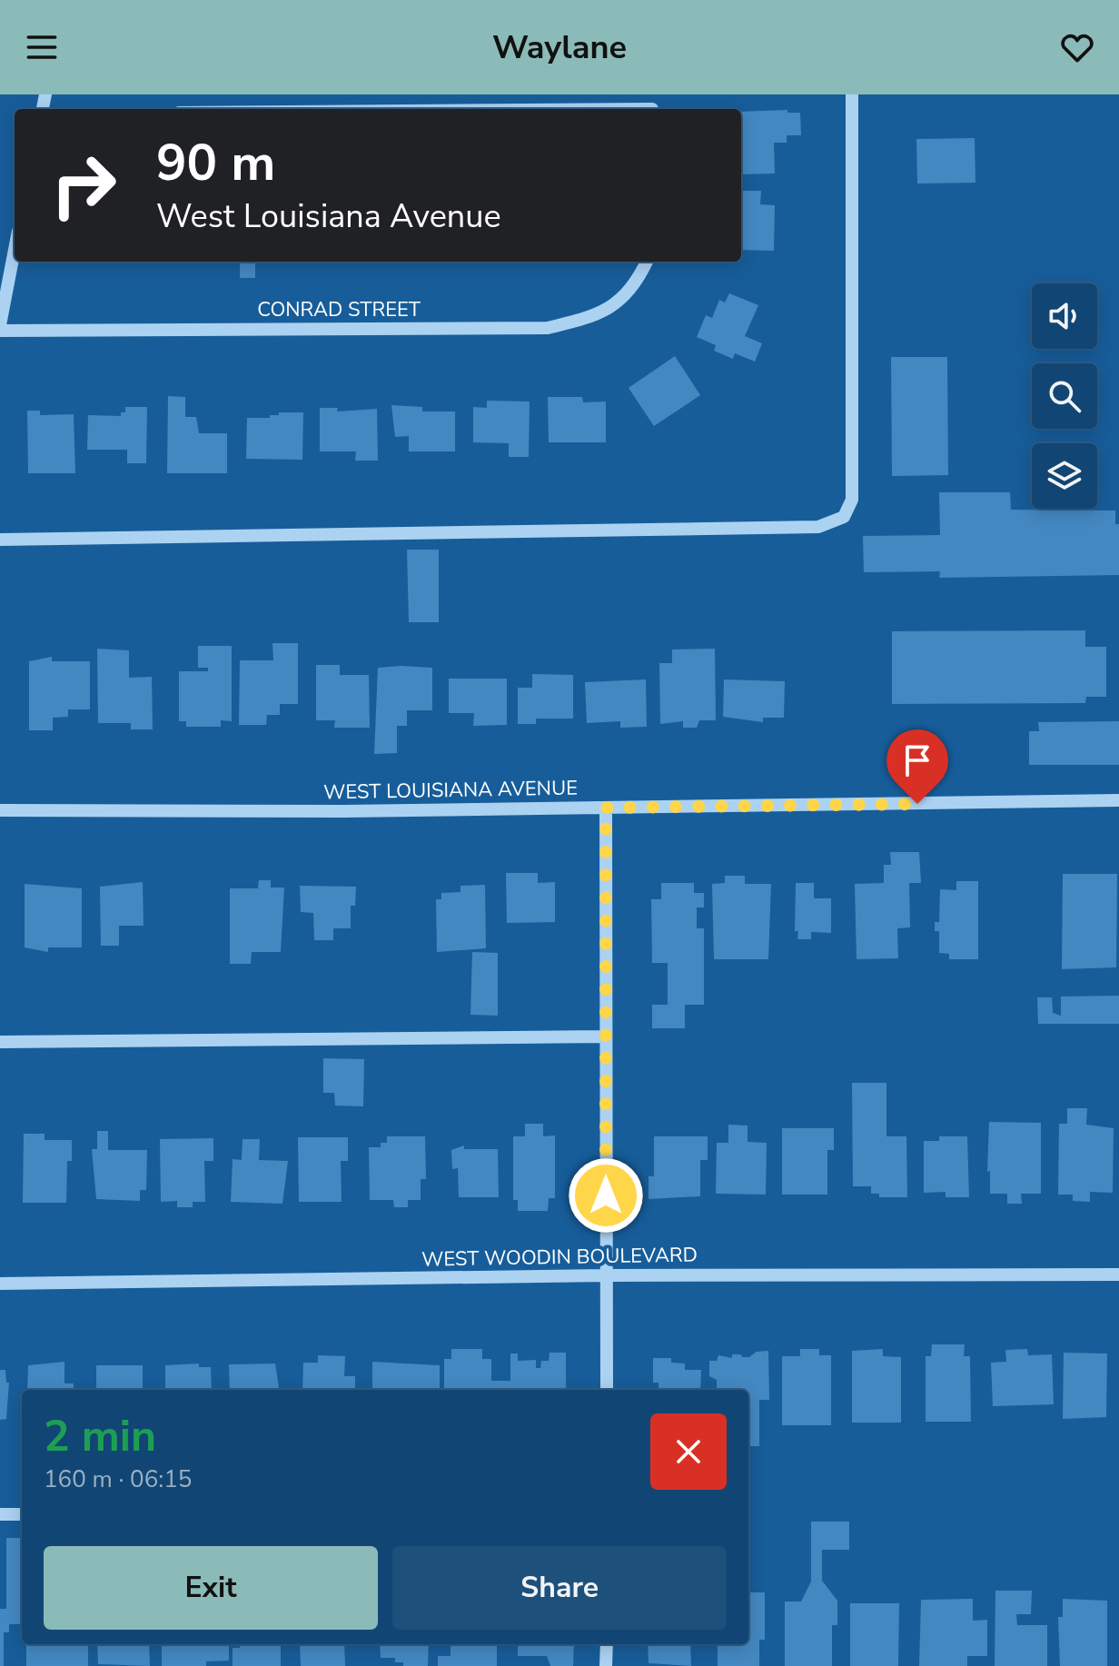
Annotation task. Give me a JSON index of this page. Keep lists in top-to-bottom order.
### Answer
{
  "streets": {
    "street": ["CONRAD STREET", "WEST LOUISIANA AVENUE", "WEST WOODIN BOULEVARD"]
  },
  "page": {
    "header": "Waylane",
    "turn": ["90 m", "West Louisiana Avenue"],
    "heading": ["2 min", "160 m · 06:15"],
    "buttons": ["Exit", "Share"]
  }
}
